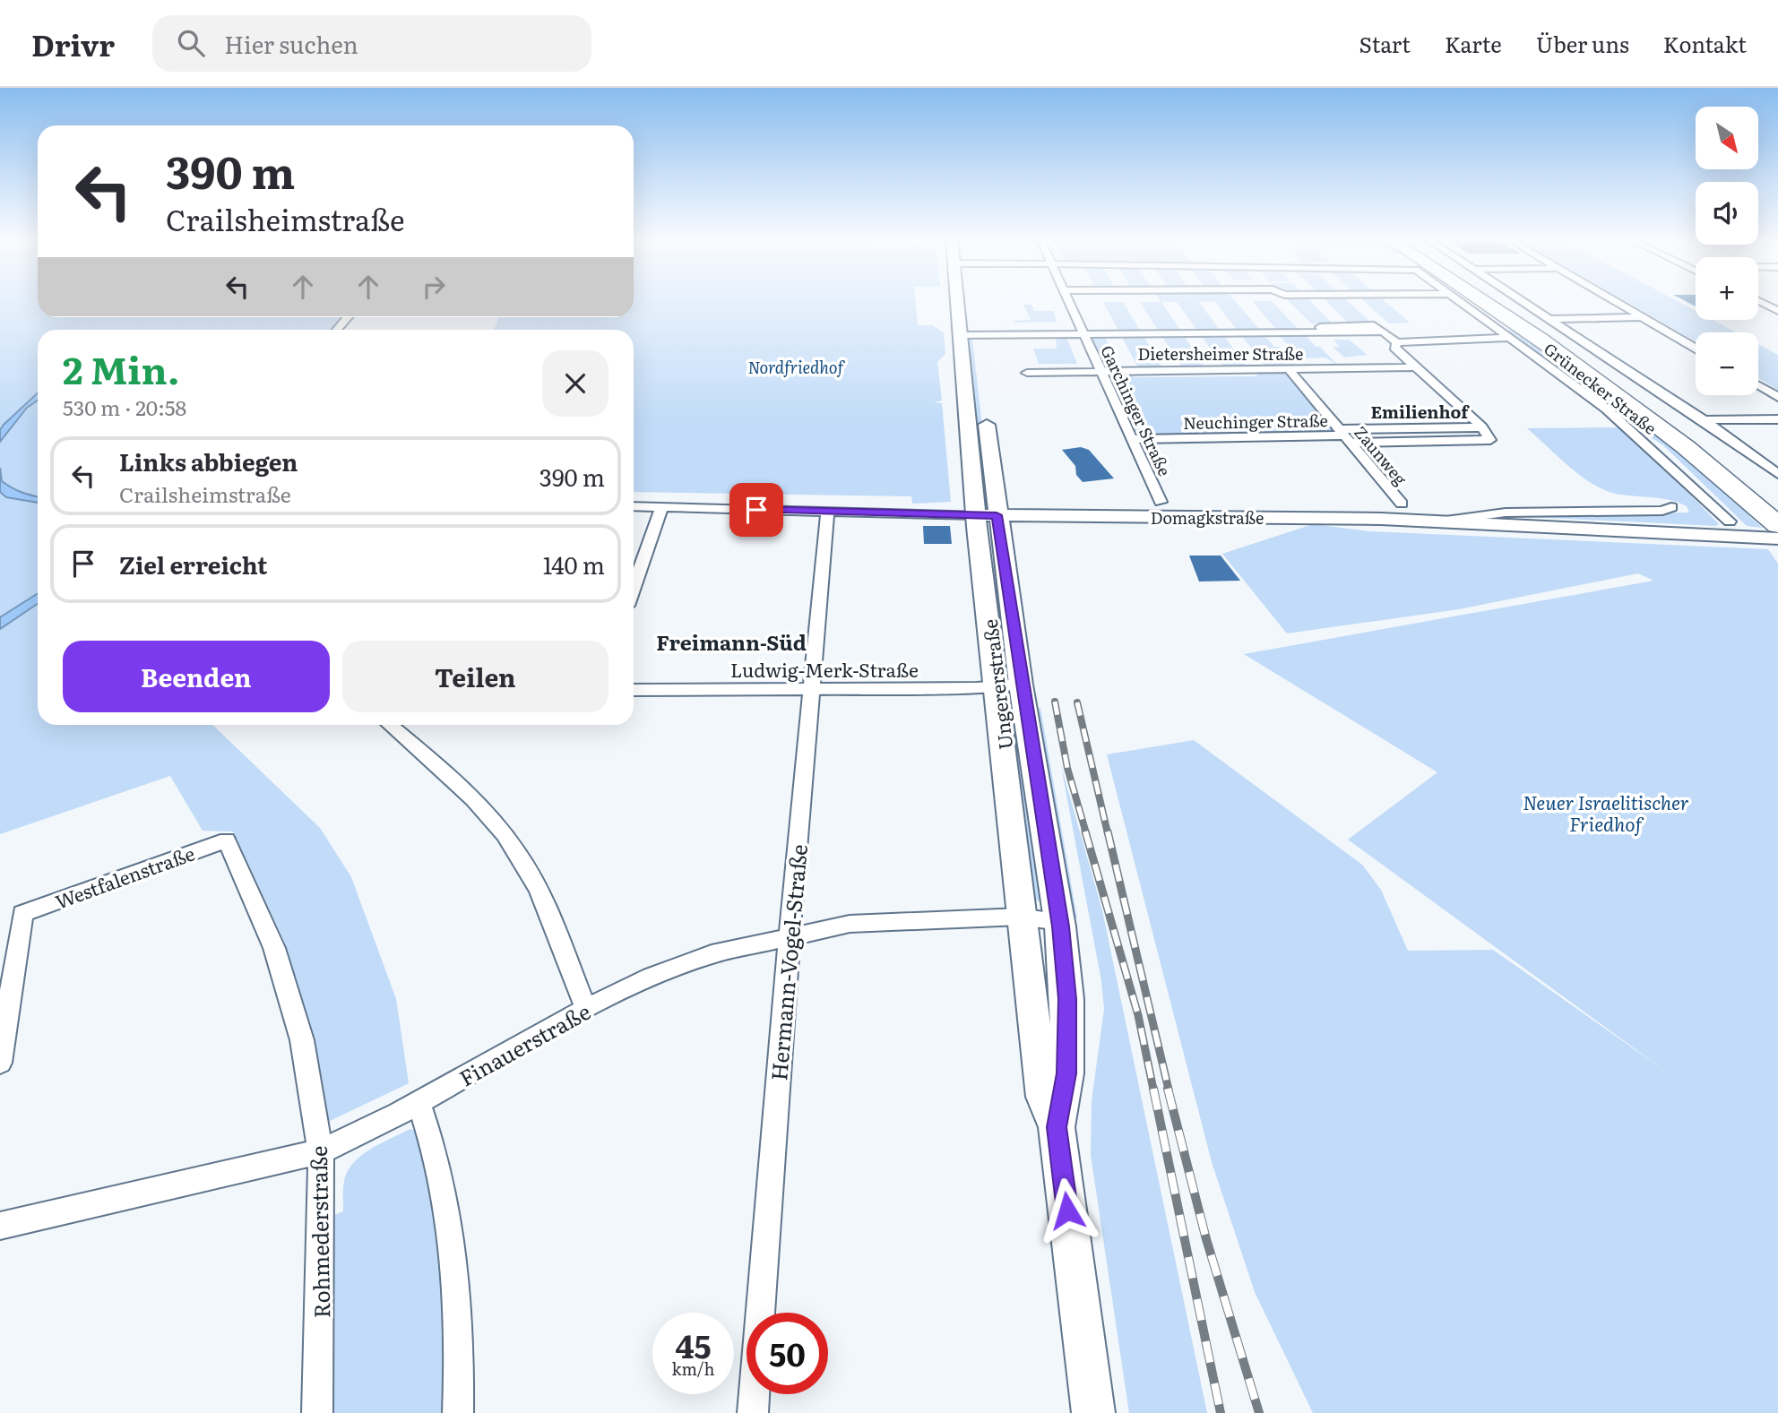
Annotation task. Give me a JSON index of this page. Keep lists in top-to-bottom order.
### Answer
{
  "streets": {
    "main road": ["Domagkstraße", "Ungererstraße"],
    "street": [
      "Dietersheimer Straße",
      "Grünecker Straße",
      "Garchinger Straße",
      "Neuchinger Straße",
      "Zaunweg",
      "Ludwig-Merk-Straße",
      "Westfalenstraße",
      "Hermann-Vogel-Straße",
      "Finauerstraße",
      "Rohmederstraße"
    ]
  },
  "crossings": [
    ["Dietersheimer Straße", "Garchinger Straße"],
    ["Dietersheimer Straße", "Neuchinger Straße"],
    ["Dietersheimer Straße", "Zaunweg"],
    ["Garchinger Straße", "Neuchinger Straße"],
    ["Neuchinger Straße", "Zaunweg"],
    ["Domagkstraße", "Ungererstraße"],
    ["Ludwig-Merk-Straße", "Ungererstraße"],
    ["Ludwig-Merk-Straße", "Hermann-Vogel-Straße"],
    ["Ungererstraße", "Finauerstraße"],
    ["Westfalenstraße", "Rohmederstraße"],
    ["Hermann-Vogel-Straße", "Finauerstraße"],
    ["Finauerstraße", "Rohmederstraße"]
  ],
  "districts": ["Emilienhof", "Freimann-Süd"],
  "parks": ["Nordfriedhof", "Neuer Israelitischer Friedhof"],
  "north": "bottom right",
  "page": {
    "header": "Drivr",
    "search": "Hier suchen",
    "nav": [
      "Start",
      "Karte",
      "Über uns",
      "Kontakt"
    ],
    "map_buttons": ["+", "−"],
    "turn": ["390 m", "Crailsheimstraße"],
    "heading": ["2 Min.", "530 m · 20:58"],
    "list": [
      {
        "name": "Links abbiegen",
        "note": "Crailsheimstraße",
        "value": "390 m"
      },
      {
        "name": "Ziel erreicht",
        "value": "140 m"
      }
    ],
    "buttons": ["Beenden", "Teilen"],
    "speed": "45 km/h",
    "limit": "50"
  }
}
